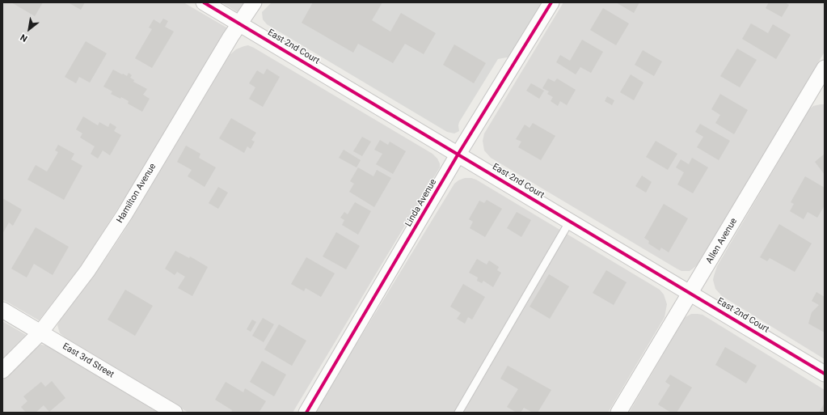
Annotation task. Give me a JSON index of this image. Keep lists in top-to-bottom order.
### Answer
{
  "streets": {
    "street": [
      "East 2nd Court",
      "Hamilton Avenue",
      "Linda Avenue",
      "Allen Avenue",
      "East 3rd Street"
    ]
  },
  "crossings": [
    ["East 2nd Court", "Hamilton Avenue"],
    ["East 2nd Court", "Linda Avenue"],
    ["East 2nd Court", "Allen Avenue"],
    ["Hamilton Avenue", "East 3rd Street"]
  ],
  "north": "bottom left"
}
